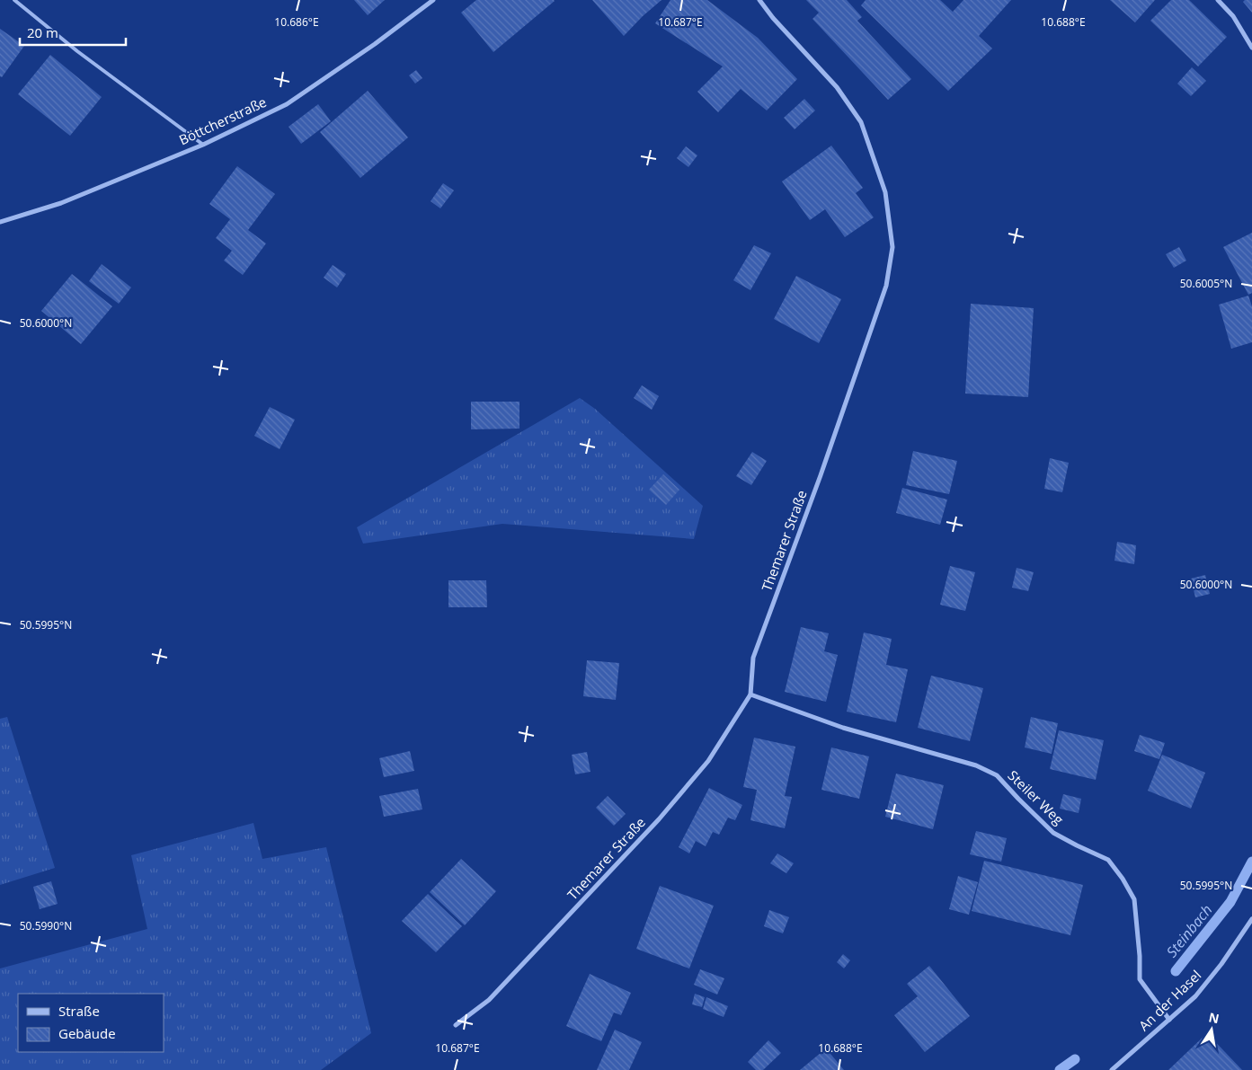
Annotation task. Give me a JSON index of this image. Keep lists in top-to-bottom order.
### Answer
{
  "streets": {
    "street": [
      "Böttcherstraße",
      "Themarer Straße",
      "Steiler Weg",
      "An der Hasel"
    ]
  },
  "crossings": [
    ["Themarer Straße", "Steiler Weg"],
    ["Steiler Weg", "An der Hasel"]
  ],
  "water": ["Steinbach"],
  "legend": ["Straße", "Gebäude"],
  "scale_bar": "20 m",
  "north": "top",
  "coordinates": [
    "10.686°E",
    "10.687°E",
    "10.688°E",
    "50.6005°N",
    "50.6000°N",
    "50.5995°N",
    "50.5990°N"
  ]
}
